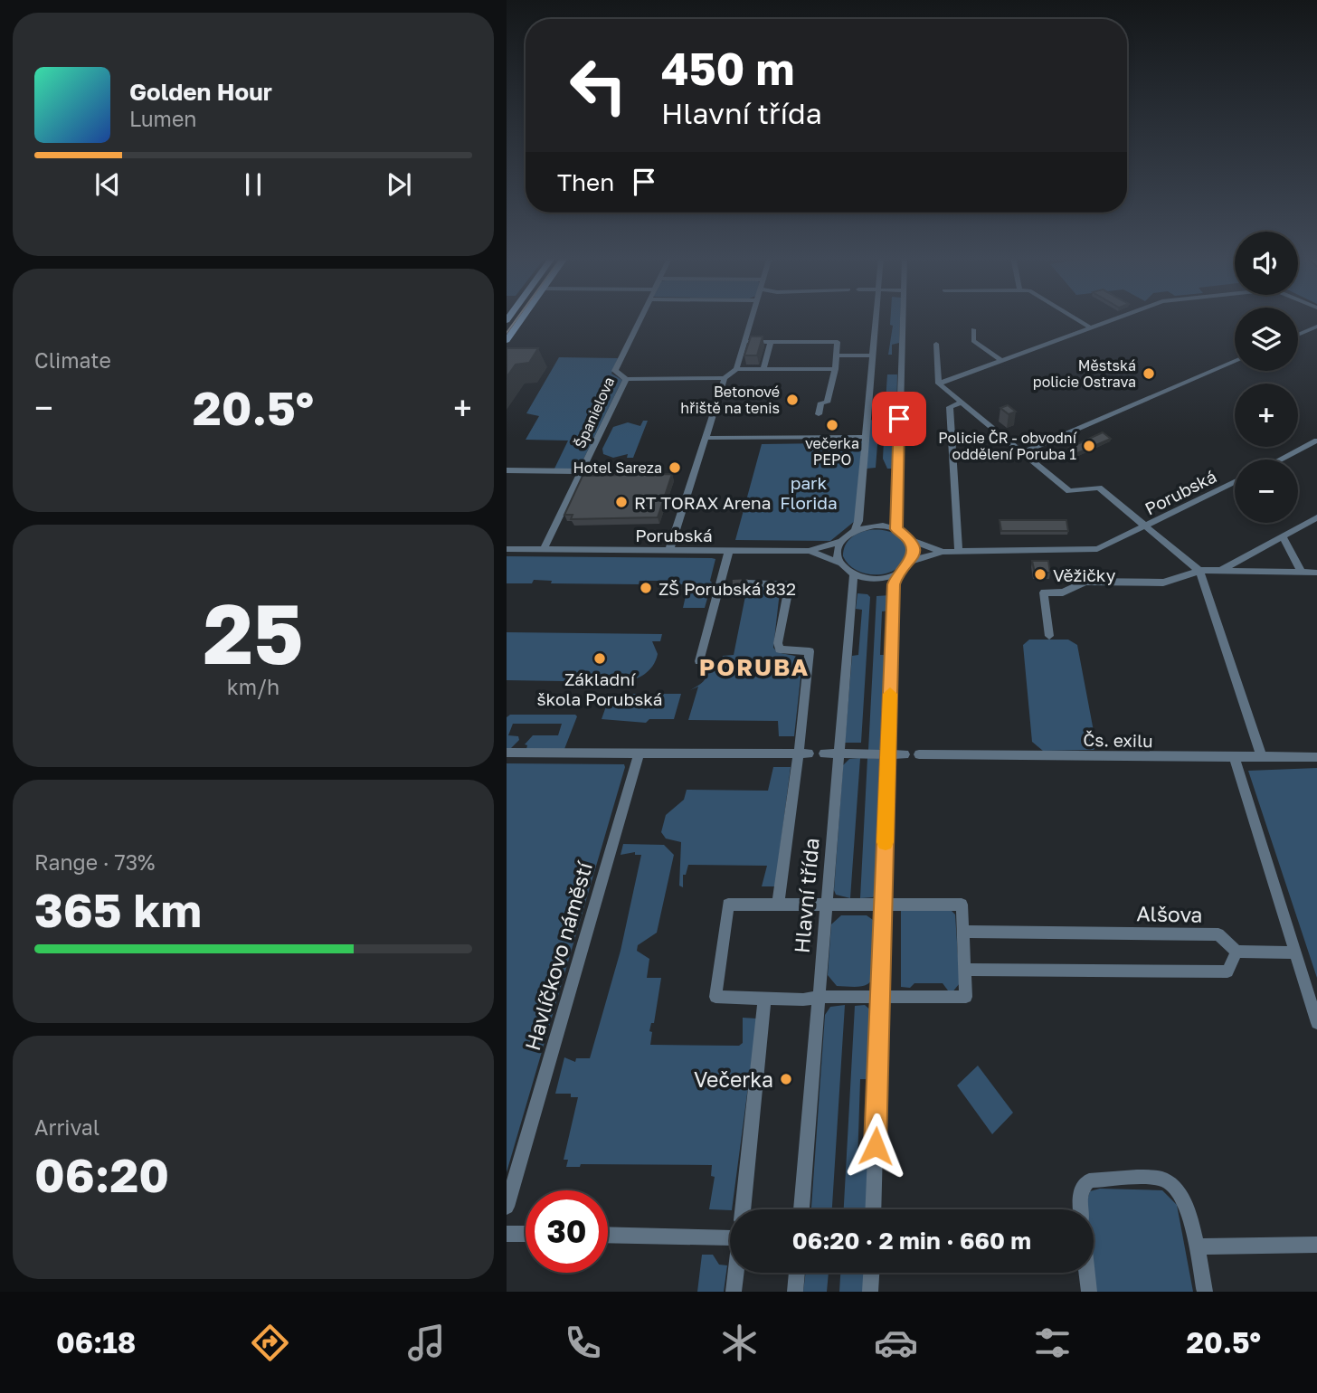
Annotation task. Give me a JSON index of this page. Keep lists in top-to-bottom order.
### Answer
{
  "streets": {
    "street": [
      "Španielova",
      "Porubská",
      "Čs. exilu",
      "Hlavní třída",
      "Alšova",
      "Havlíčkovo náměstí"
    ]
  },
  "crossings": [
    ["Španielova", "Porubská"],
    ["Porubská", "Hlavní třída"]
  ],
  "districts": ["PORUBA"],
  "parks": ["park Florida"],
  "places": [
    "Městská policie Ostrava",
    "Betonové hřiště na tenis",
    "večerka PEPO",
    "Policie ČR - obvodní oddělení Poruba 1",
    "Hotel Sareza",
    "RT TORAX Arena",
    "Věžičky",
    "ZŠ Porubská 832",
    "Základní škola Porubská",
    "Večerka"
  ],
  "page": {
    "turn": ["450 m", "Hlavní třída"],
    "song": ["Golden Hour", "Lumen"],
    "then": "Then",
    "map_buttons": ["+", "−"],
    "tile": [
      "Climate",
      ["25", "km/h"],
      ["Range · 73%", "365 km"],
      ["Arrival", "06:20"]
    ],
    "heat": ["−", "20.5°", "+"],
    "limit": "30",
    "trip": "06:20 · 2 min · 660 m",
    "tabs": ["06:18", "20.5°"]
  }
}
